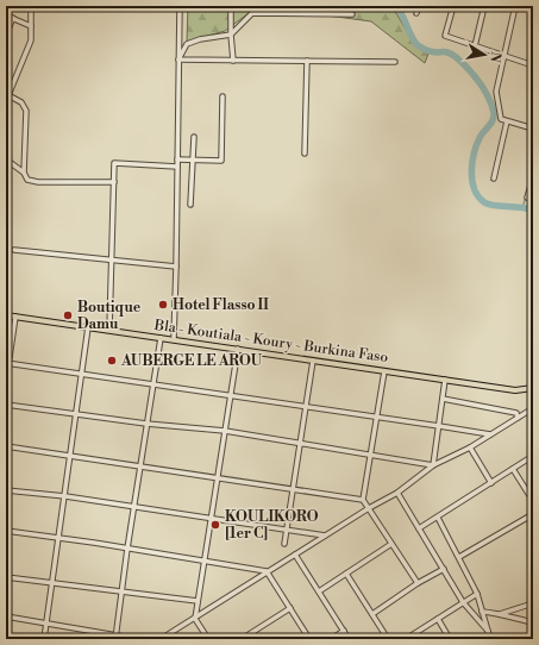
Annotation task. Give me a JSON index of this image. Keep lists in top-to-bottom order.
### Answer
{
  "streets": {
    "main road": ["Bla - Koutiala - Koury - Burkina Faso"]
  },
  "places": [
    "Hotel Flasso II",
    "Boutique Damu",
    "AUBERGE LE AROU",
    "KOULIKORO [1er C]"
  ],
  "north": "right"
}
